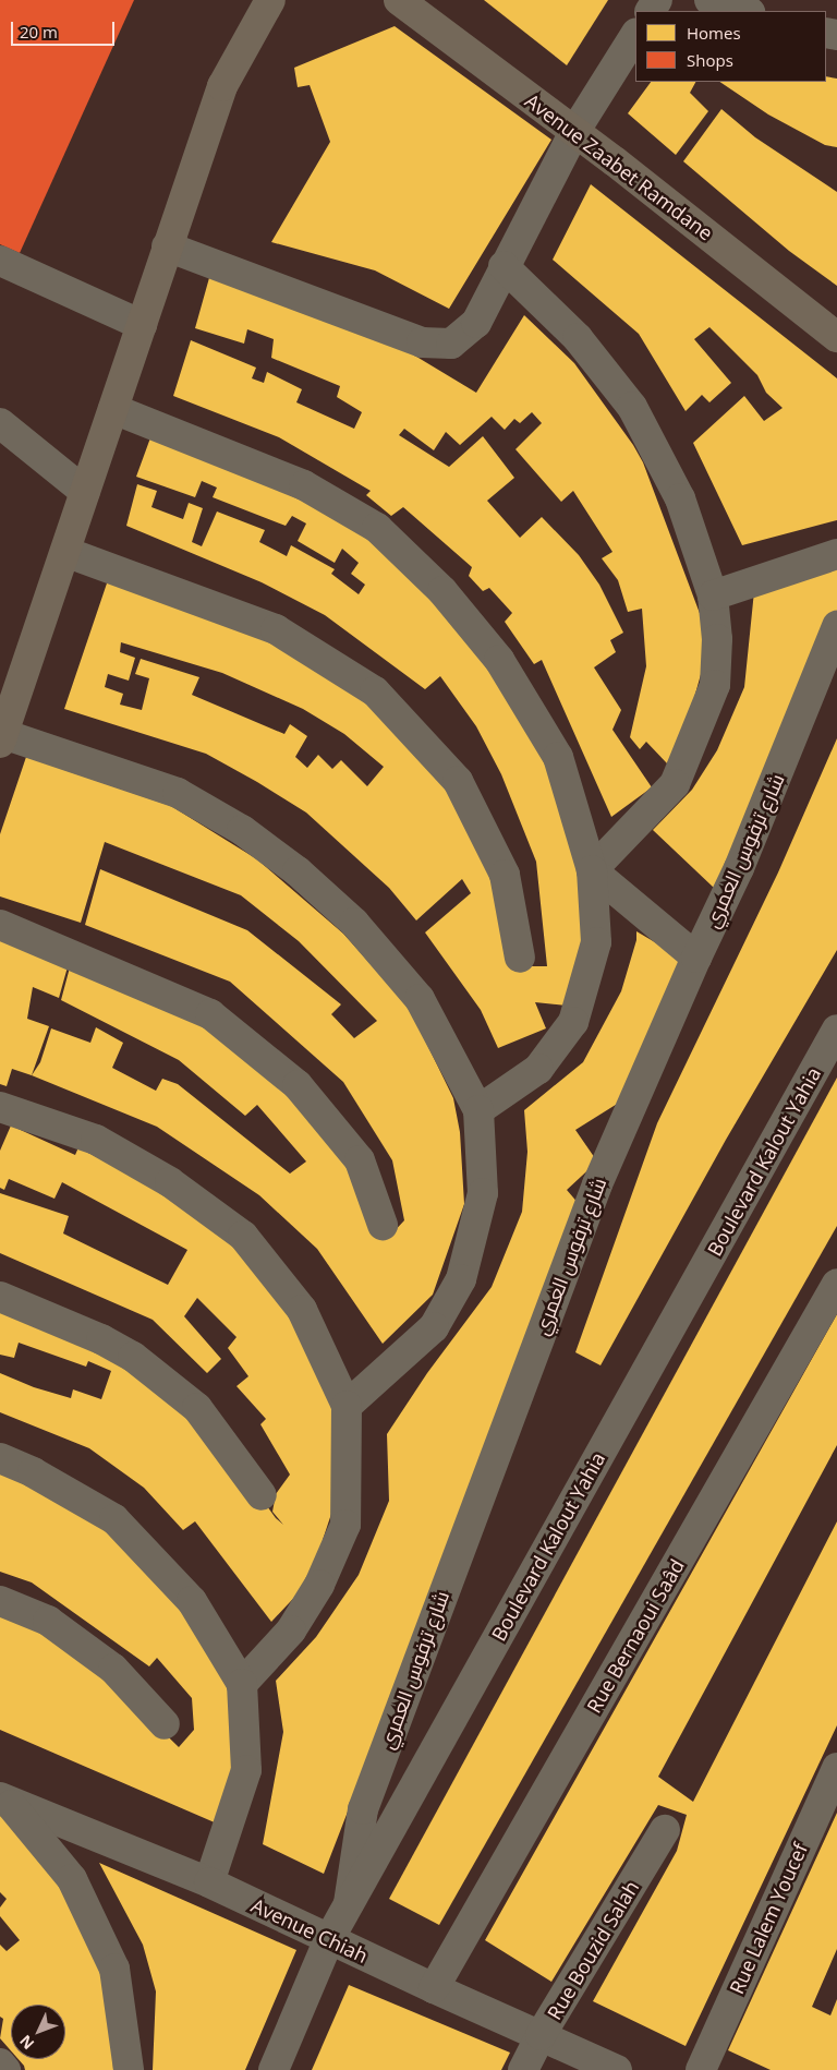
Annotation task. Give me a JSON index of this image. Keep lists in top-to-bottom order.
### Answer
{
  "streets": {
    "main road": ["Avenue Zaabet Ramdane"],
    "street": [
      "شارع ترفوس العمري",
      "Boulevard Kalout Yahia",
      "Rue Bernaoui Saâd",
      "Rue Lalem Youcef",
      "Avenue Chiah",
      "Rue Bouzid Salah"
    ]
  },
  "crossings": [
    ["شارع ترفوس العمري", "Boulevard Kalout Yahia"],
    ["Boulevard Kalout Yahia", "Avenue Chiah"],
    ["Rue Bernaoui Saâd", "Avenue Chiah"],
    ["Avenue Chiah", "Rue Bouzid Salah"]
  ],
  "legend": ["Homes", "Shops"],
  "scale_bar": "20 m",
  "north": "bottom left"
}
